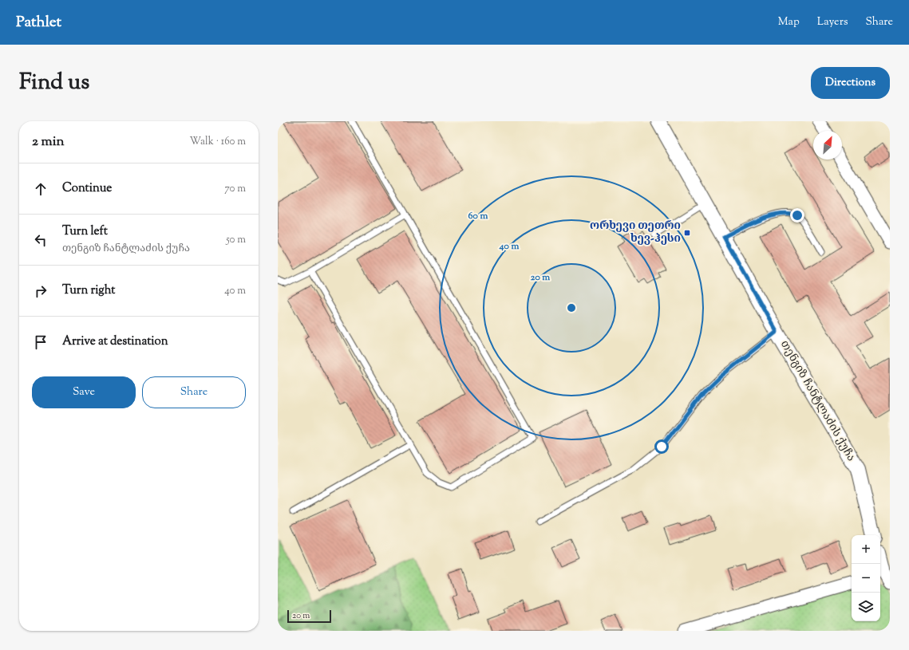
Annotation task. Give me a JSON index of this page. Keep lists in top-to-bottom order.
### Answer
{
  "streets": {
    "street": ["თენგიზ ჩანტლაძის ქუჩა"]
  },
  "places": {
    "transit": ["ორხევი თეთრი ხევ-ჰესი"]
  },
  "scale_bar": "20 m",
  "north": "top right",
  "page": {
    "header": "Pathlet",
    "nav": ["Map", "Layers", "Share"],
    "title": "Find us",
    "buttons": [
      "Directions",
      ["Save", "Share"]
    ],
    "heading": ["2 min", "Walk · 160 m"],
    "list": [
      ["Continue", "70 m"],
      ["Turn left", "თენგიზ ჩანტლაძის ქუჩა", "50 m"],
      ["Turn right", "40 m"],
      "Arrive at destination"
    ],
    "map_buttons": ["+", "−"],
    "scale": "20 m"
  },
  "rings": ["60 m", "40 m", "20 m"]
}
